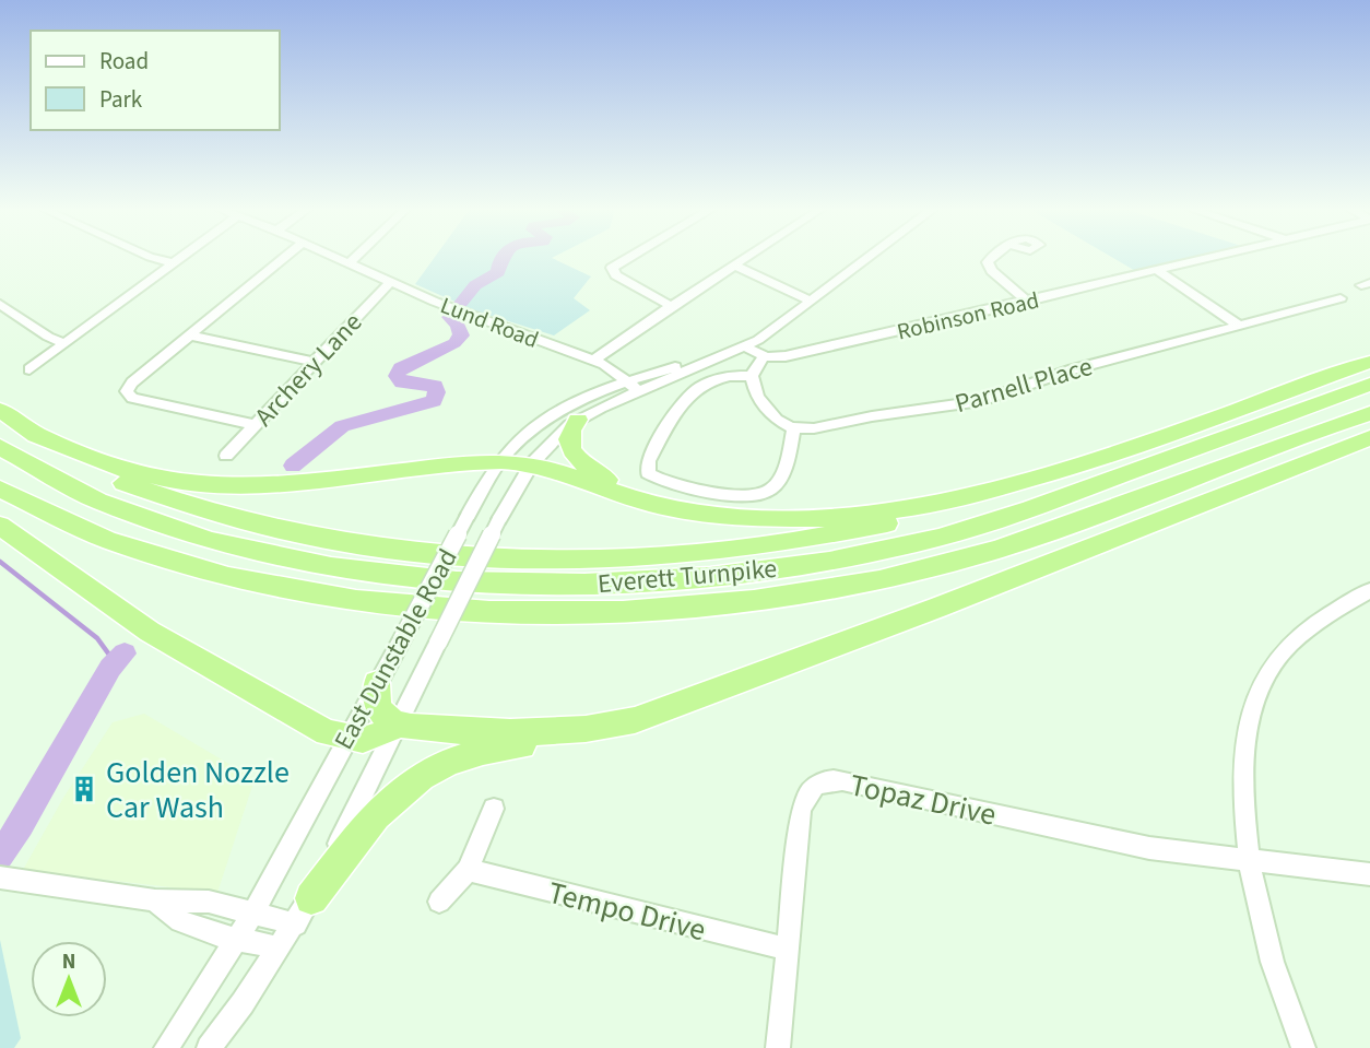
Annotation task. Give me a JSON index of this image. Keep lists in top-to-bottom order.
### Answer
{
  "streets": {
    "highway": ["Everett Turnpike"],
    "street": [
      "Robinson Road",
      "Lund Road",
      "Archery Lane",
      "Parnell Place",
      "East Dunstable Road",
      "Topaz Drive",
      "Tempo Drive"
    ]
  },
  "crossings": [
    ["Lund Road", "Archery Lane"],
    ["Lund Road", "East Dunstable Road"],
    ["Topaz Drive", "Tempo Drive"]
  ],
  "places": {
    "building": ["Golden Nozzle Car Wash"]
  },
  "legend": ["Road", "Park"],
  "north": "top"
}
